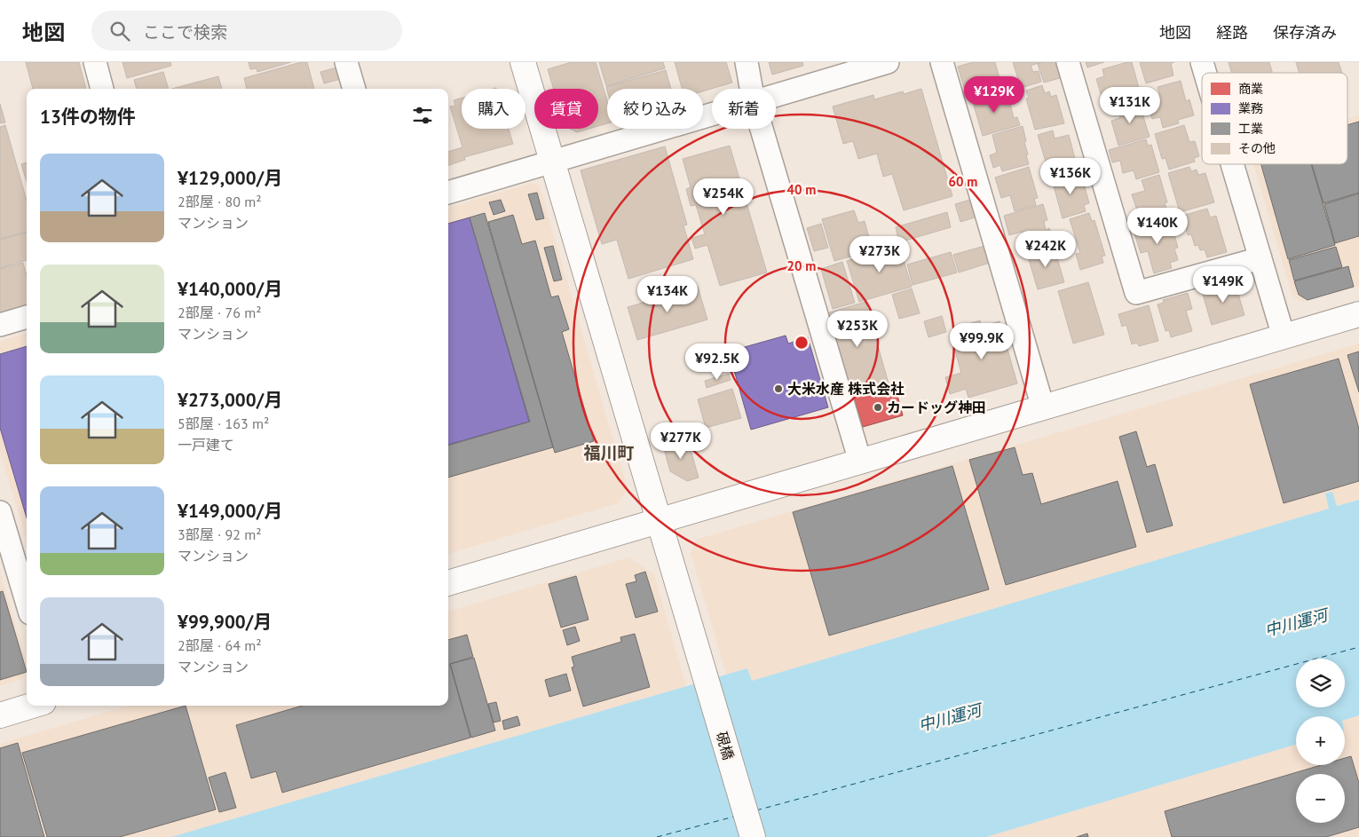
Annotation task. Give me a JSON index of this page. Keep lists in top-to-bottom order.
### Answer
{
  "streets": {
    "street": ["硯橋"]
  },
  "districts": ["福川町"],
  "water": ["中川運河"],
  "places": ["大米水産 株式会社", "カードッグ神田"],
  "legend": [
    "商業",
    "業務",
    "工業",
    "その他"
  ],
  "page": {
    "header": "地図",
    "search": "ここで検索",
    "nav": ["地図", "経路", "保存済み"],
    "price": [
      "¥129K",
      "¥131K",
      "¥136K",
      "¥254K",
      "¥140K",
      "¥242K",
      "¥273K",
      "¥149K",
      "¥134K",
      "¥253K",
      "¥99.9K",
      "¥92.5K",
      "¥277K"
    ],
    "chip": [
      "購入",
      "賃貸",
      "絞り込み",
      "新着"
    ],
    "heading": "13件の物件",
    "list": [
      {
        "name": "¥129,000/月",
        "note": "2部屋 · 80 m² · マンション"
      },
      {
        "name": "¥140,000/月",
        "note": "2部屋 · 76 m² · マンション"
      },
      {
        "name": "¥273,000/月",
        "note": "5部屋 · 163 m² · 一戸建て"
      },
      {
        "name": "¥149,000/月",
        "note": "3部屋 · 92 m² · マンション"
      },
      {
        "name": "¥99,900/月",
        "note": "2部屋 · 64 m² · マンション"
      }
    ],
    "map_buttons": ["+", "−"]
  },
  "rings": ["60 m", "40 m", "20 m"]
}
